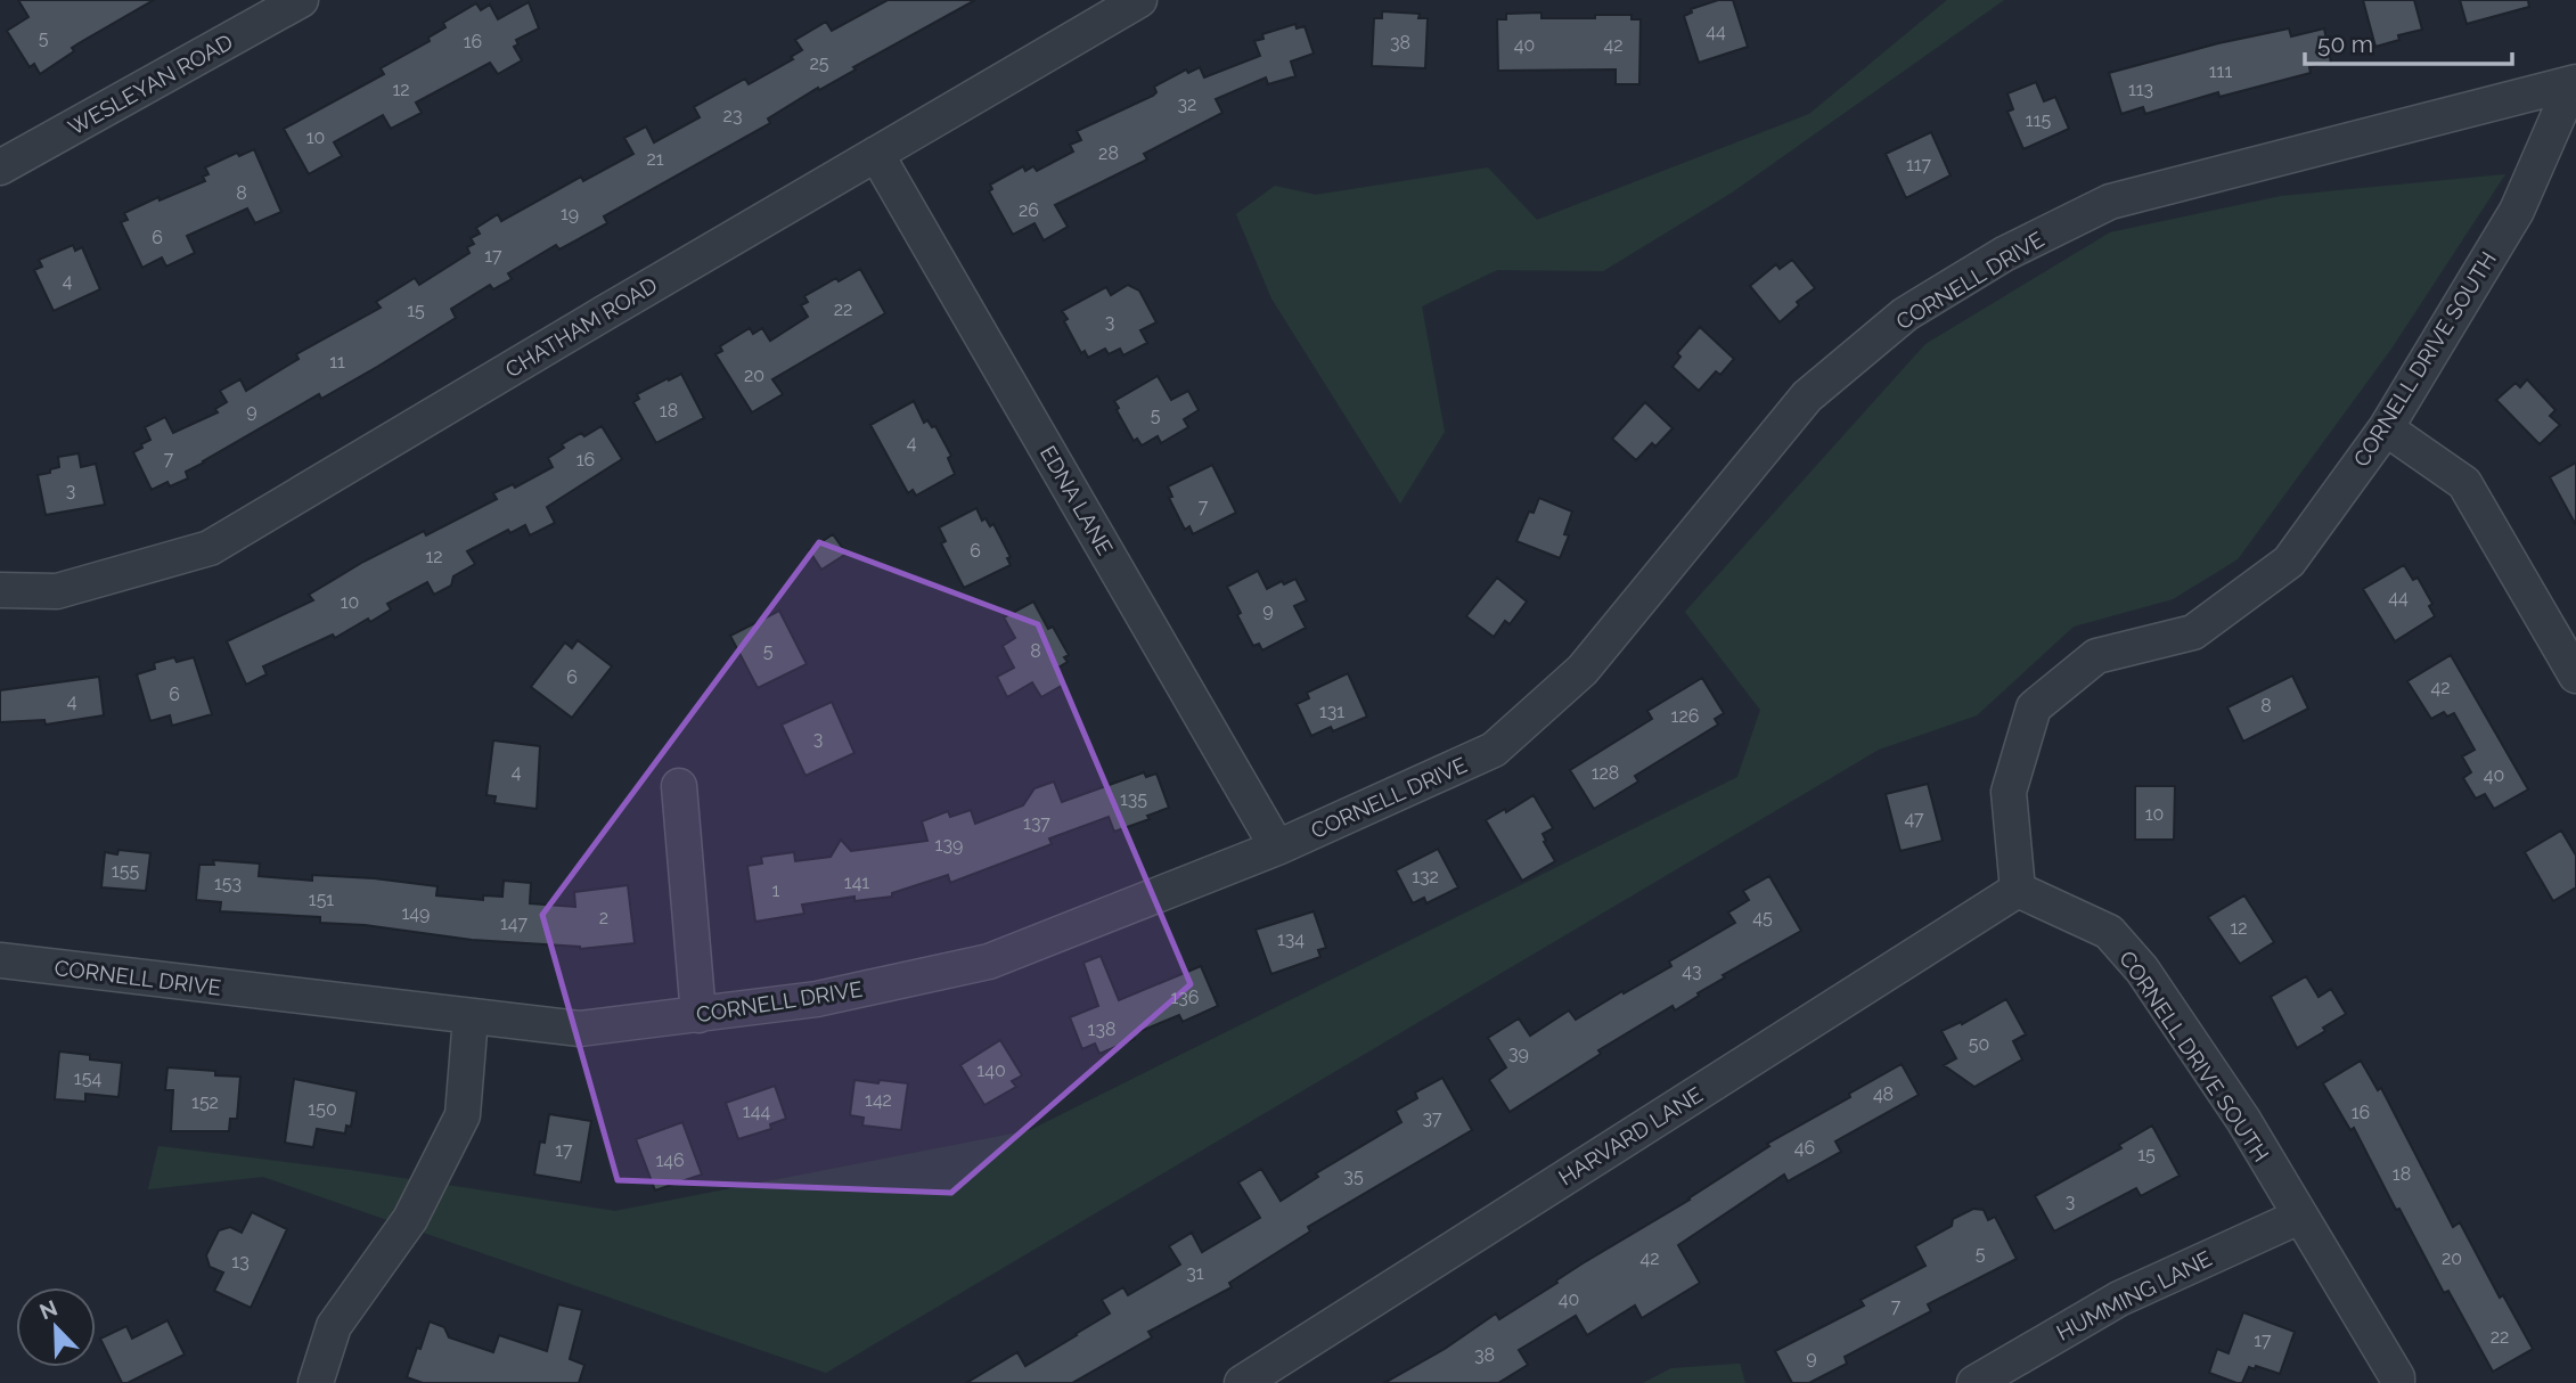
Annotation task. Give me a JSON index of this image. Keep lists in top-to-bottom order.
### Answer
{
  "streets": {
    "street": [
      "WESLEYAN ROAD",
      "CORNELL DRIVE",
      "CHATHAM ROAD",
      "CORNELL DRIVE SOUTH",
      "EDNA LANE",
      "HARVARD LANE",
      "HUMMING LANE"
    ]
  },
  "crossings": [
    ["CORNELL DRIVE", "CORNELL DRIVE SOUTH"],
    ["CORNELL DRIVE", "EDNA LANE"],
    ["CHATHAM ROAD", "EDNA LANE"],
    ["CORNELL DRIVE SOUTH", "HARVARD LANE"],
    ["CORNELL DRIVE SOUTH", "HUMMING LANE"]
  ],
  "house_numbers": [
    "44",
    "5",
    "16",
    "38",
    "40",
    "42",
    "25",
    "111",
    "12",
    "113",
    "32",
    "23",
    "115",
    "10",
    "28",
    "21",
    "117",
    "8",
    "26",
    "19",
    "6",
    "17",
    "4",
    "22",
    "15",
    "3",
    "11",
    "20",
    "9",
    "18",
    "5",
    "4",
    "7",
    "16",
    "3",
    "7",
    "6",
    "12",
    "44",
    "10",
    "9",
    "5",
    "8",
    "6",
    "42",
    "6",
    "4",
    "8",
    "131",
    "126",
    "3",
    "4",
    "128",
    "40",
    "135",
    "10",
    "47",
    "137",
    "139",
    "155",
    "132",
    "141",
    "153",
    "1",
    "151",
    "149",
    "2",
    "45",
    "147",
    "12",
    "134",
    "43",
    "136",
    "138",
    "50",
    "39",
    "140",
    "154",
    "48",
    "142",
    "152",
    "150",
    "144",
    "16",
    "37",
    "46",
    "17",
    "15",
    "146",
    "18",
    "35",
    "3",
    "5",
    "42",
    "20",
    "13",
    "31",
    "40",
    "7",
    "22",
    "17",
    "38",
    "9"
  ],
  "scale_bar": "50 m",
  "north": "top left"
}
